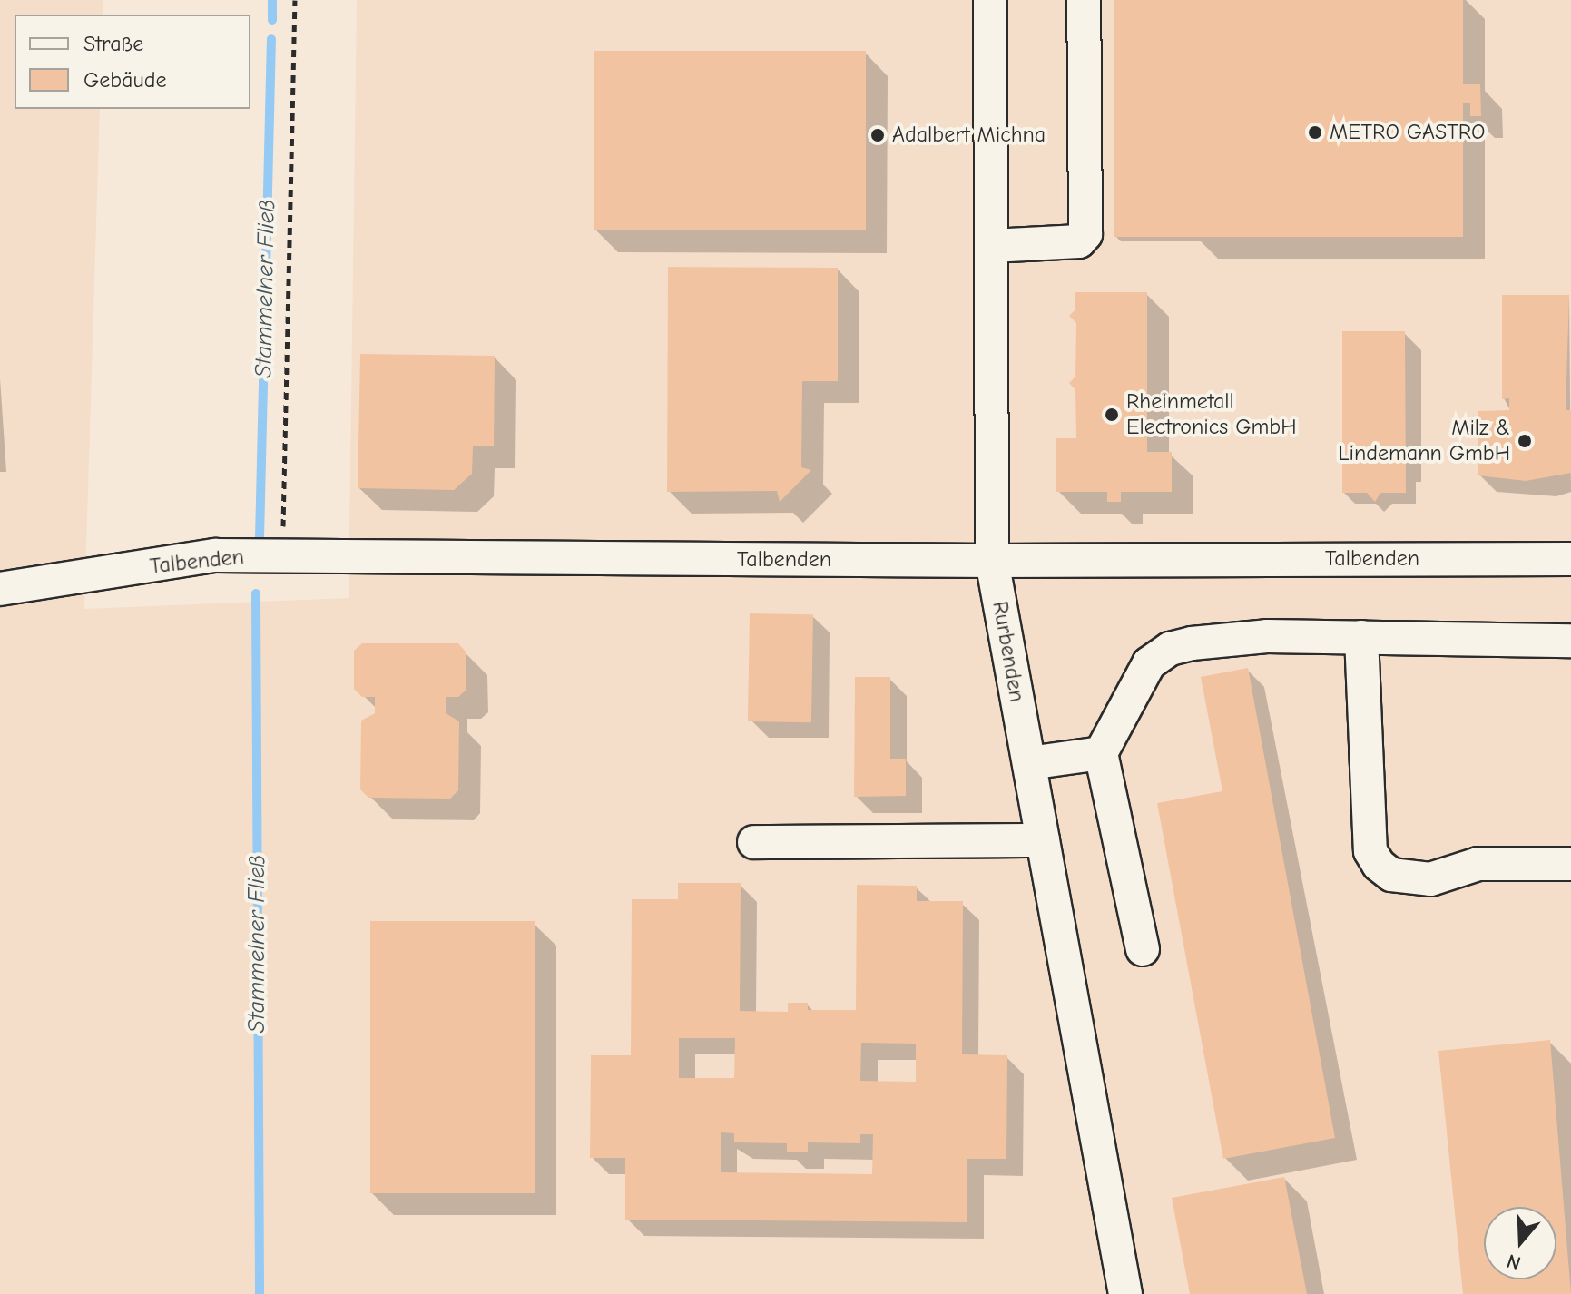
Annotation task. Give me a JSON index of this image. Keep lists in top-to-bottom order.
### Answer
{
  "streets": {
    "street": ["Talbenden", "Rurbenden"]
  },
  "crossings": [
    ["Talbenden", "Rurbenden"]
  ],
  "water": ["Stammelner Fließ"],
  "places": [
    "METRO GASTRO",
    "Adalbert Michna",
    "Rheinmetall Electronics GmbH",
    "Milz & Lindemann GmbH"
  ],
  "legend": ["Straße", "Gebäude"],
  "north": "bottom"
}
